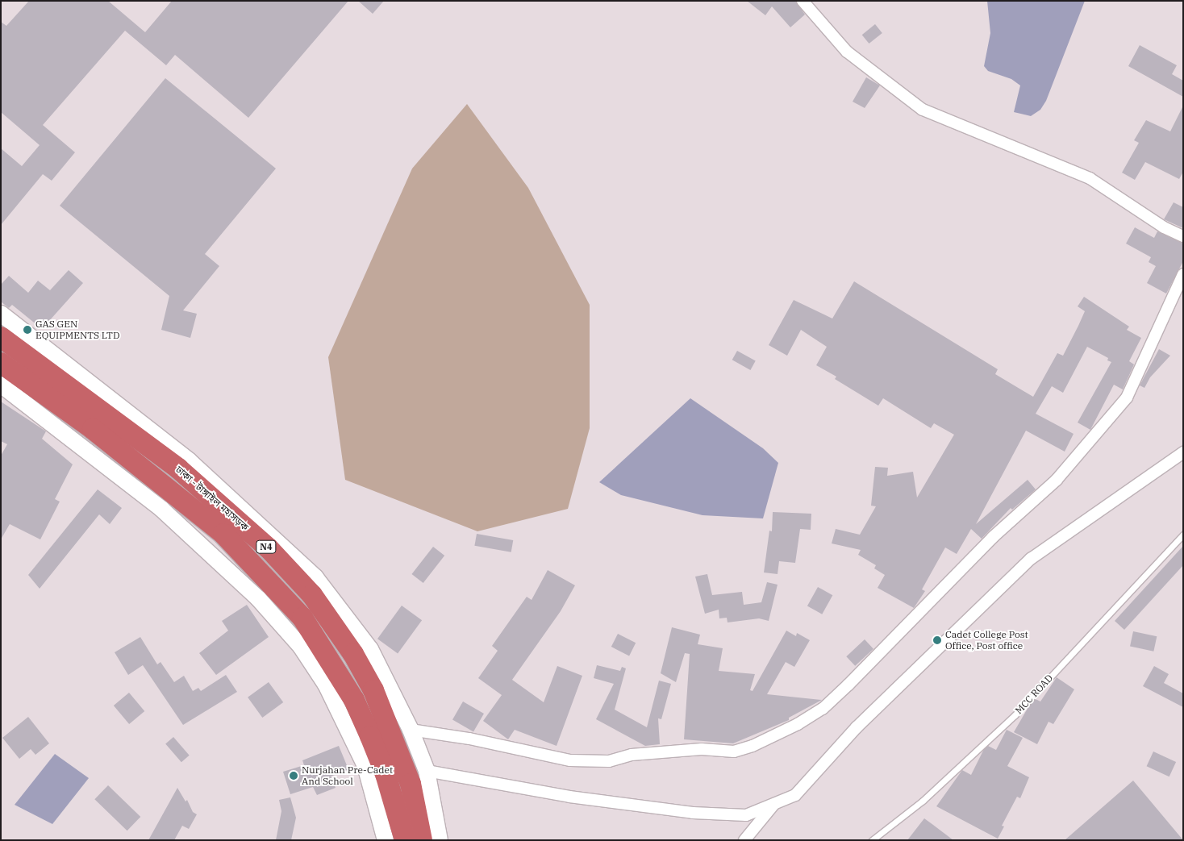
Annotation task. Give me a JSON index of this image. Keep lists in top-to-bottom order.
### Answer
{
  "streets": {
    "highway": ["ঢাকা - টাঙ্গাইল মহাসড়ক", "N4"],
    "lane": ["MCC ROAD"]
  },
  "places": ["GAS GEN EQUIPMENTS LTD", "Cadet College Post Office, Post office", "Nurjahan Pre-Cadet And School"]
}
